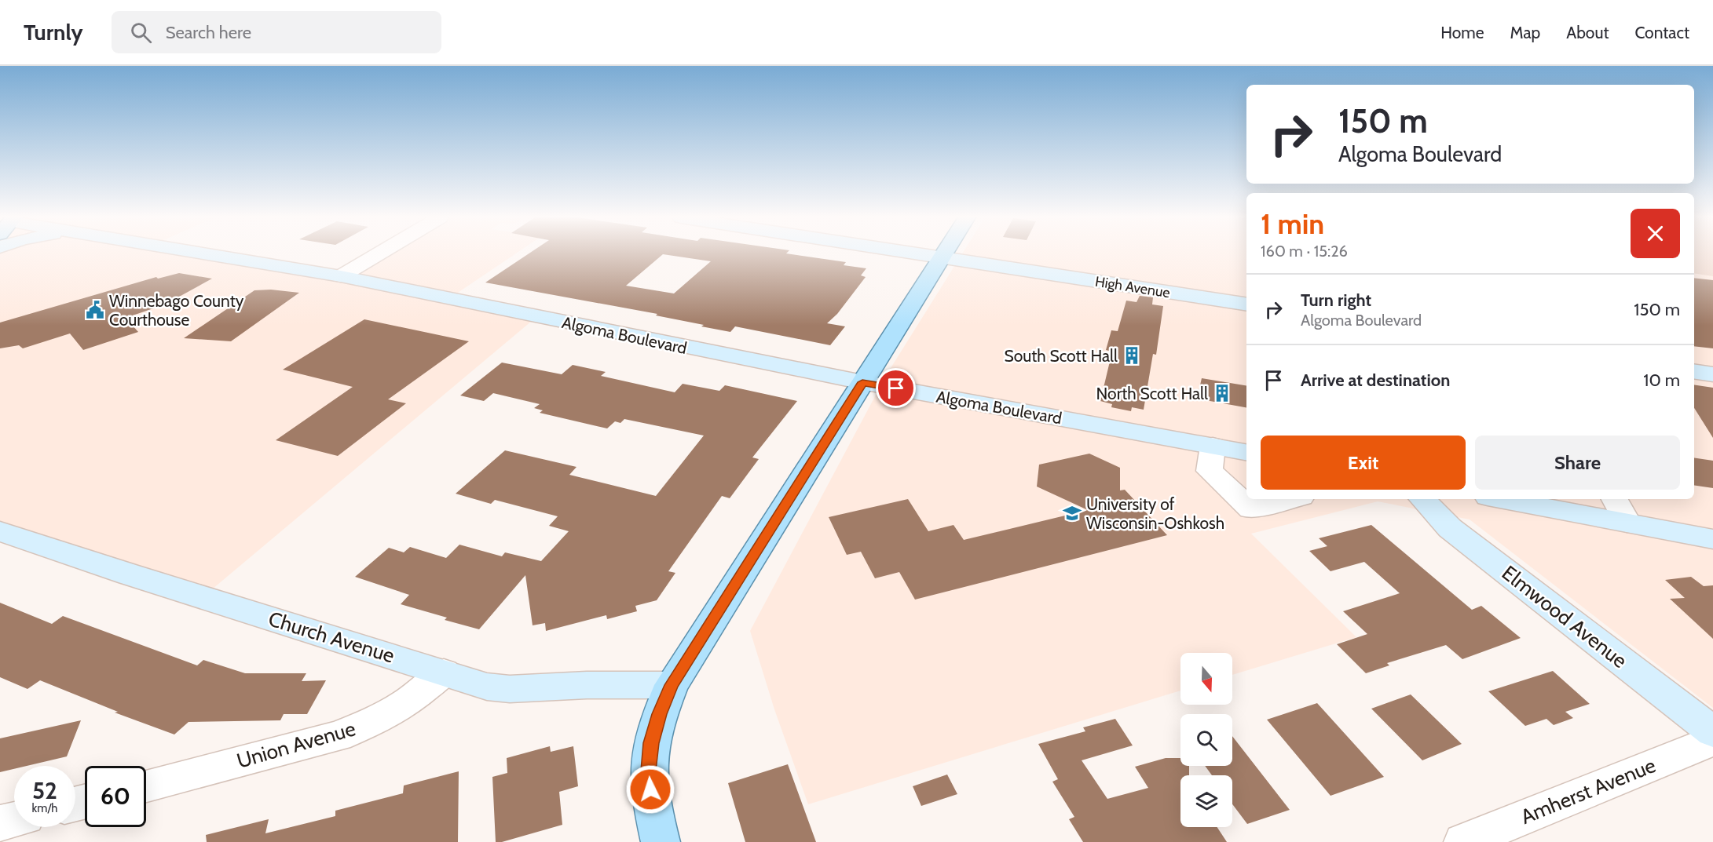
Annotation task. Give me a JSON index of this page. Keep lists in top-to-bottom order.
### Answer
{
  "streets": {
    "main road": [
      "High Avenue",
      "Algoma Boulevard",
      "Elmwood Avenue",
      "Church Avenue"
    ],
    "street": ["Union Avenue", "Amherst Avenue"]
  },
  "crossings": [
    ["Church Avenue", "Union Avenue"]
  ],
  "places": {
    "public building": ["Winnebago County Courthouse"],
    "building": ["South Scott Hall", "North Scott Hall"],
    "school or university": ["University of Wisconsin-Oshkosh"]
  },
  "north": "bottom",
  "page": {
    "header": "Turnly",
    "search": "Search here",
    "nav": [
      "Home",
      "Map",
      "About",
      "Contact"
    ],
    "turn": ["150 m", "Algoma Boulevard"],
    "heading": ["1 min", "160 m · 15:26"],
    "list": [
      {
        "name": "Turn right",
        "note": "Algoma Boulevard",
        "value": "150 m"
      },
      {
        "name": "Arrive at destination",
        "value": "10 m"
      }
    ],
    "buttons": ["Exit", "Share"],
    "speed": "52 km/h",
    "limit": "60"
  }
}
